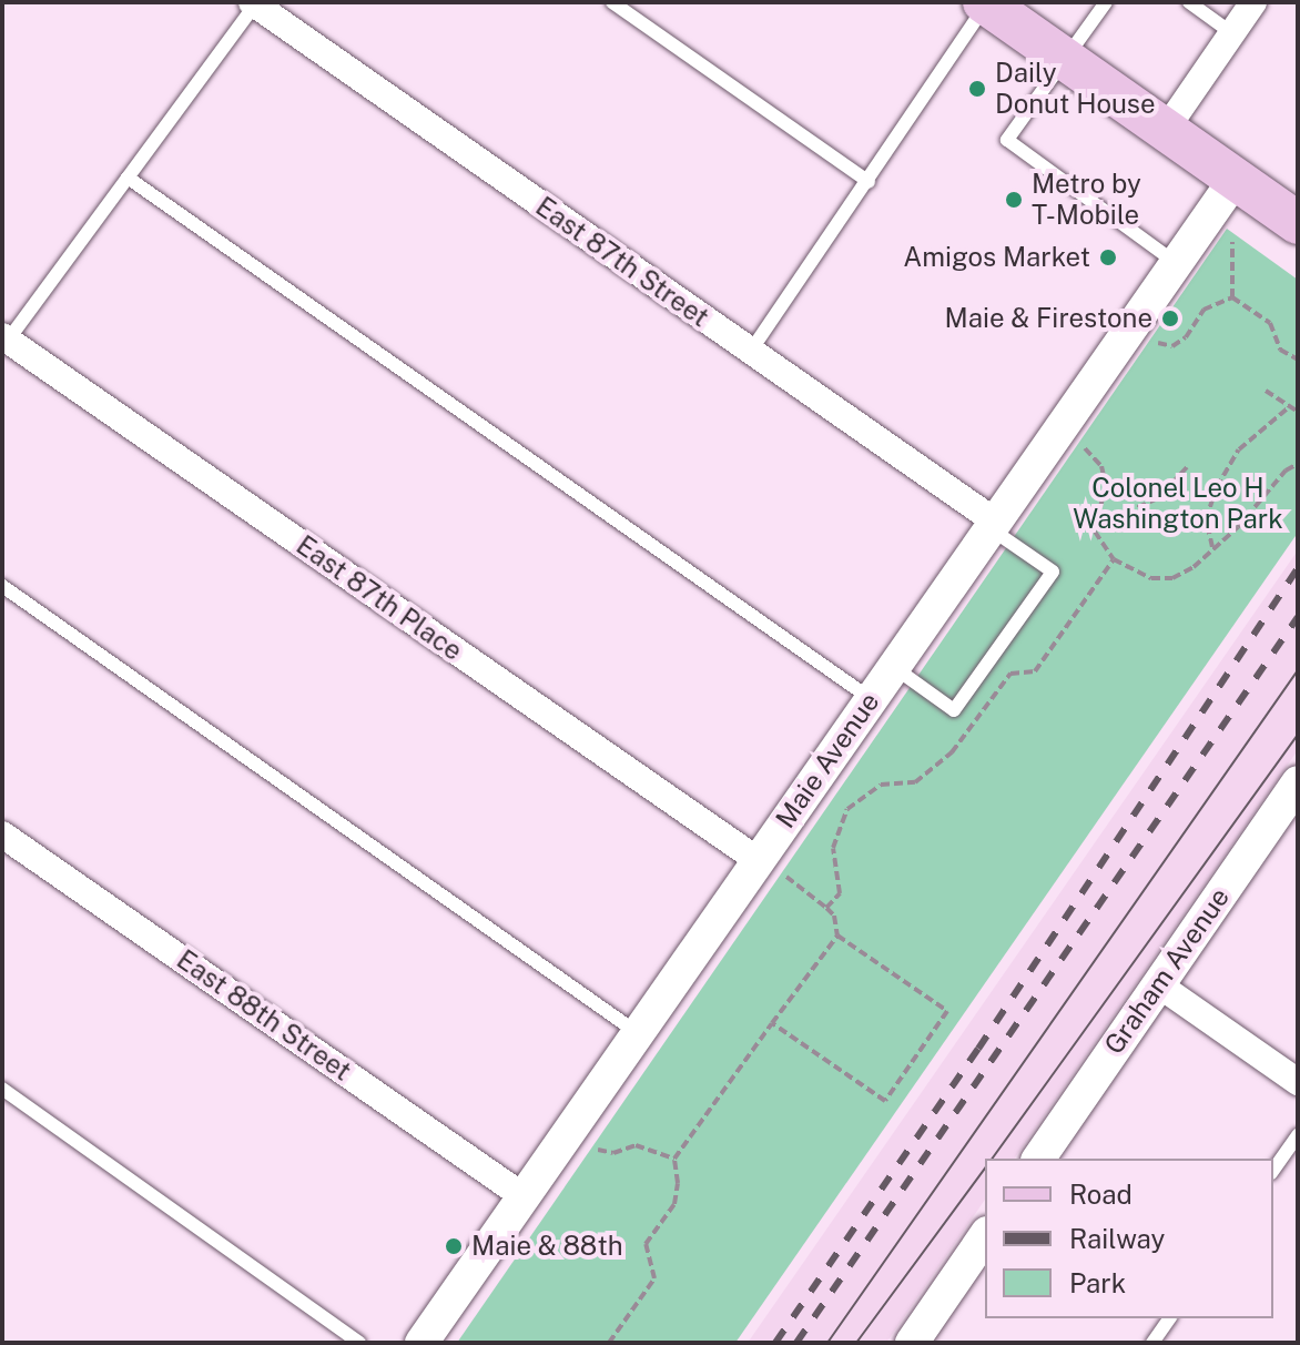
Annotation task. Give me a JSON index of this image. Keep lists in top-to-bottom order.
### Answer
{
  "streets": {
    "street": [
      "East 87th Street",
      "East 87th Place",
      "Maie Avenue",
      "Graham Avenue",
      "East 88th Street"
    ]
  },
  "crossings": [
    ["East 87th Street", "Maie Avenue"],
    ["East 87th Place", "Maie Avenue"],
    ["Maie Avenue", "East 88th Street"]
  ],
  "parks": ["Colonel Leo H Washington Park"],
  "places": [
    "Daily Donut House",
    "Metro by T-Mobile",
    "Amigos Market",
    "Maie & Firestone",
    "Maie & 88th"
  ],
  "legend": ["Road", "Railway", "Park"]
}
